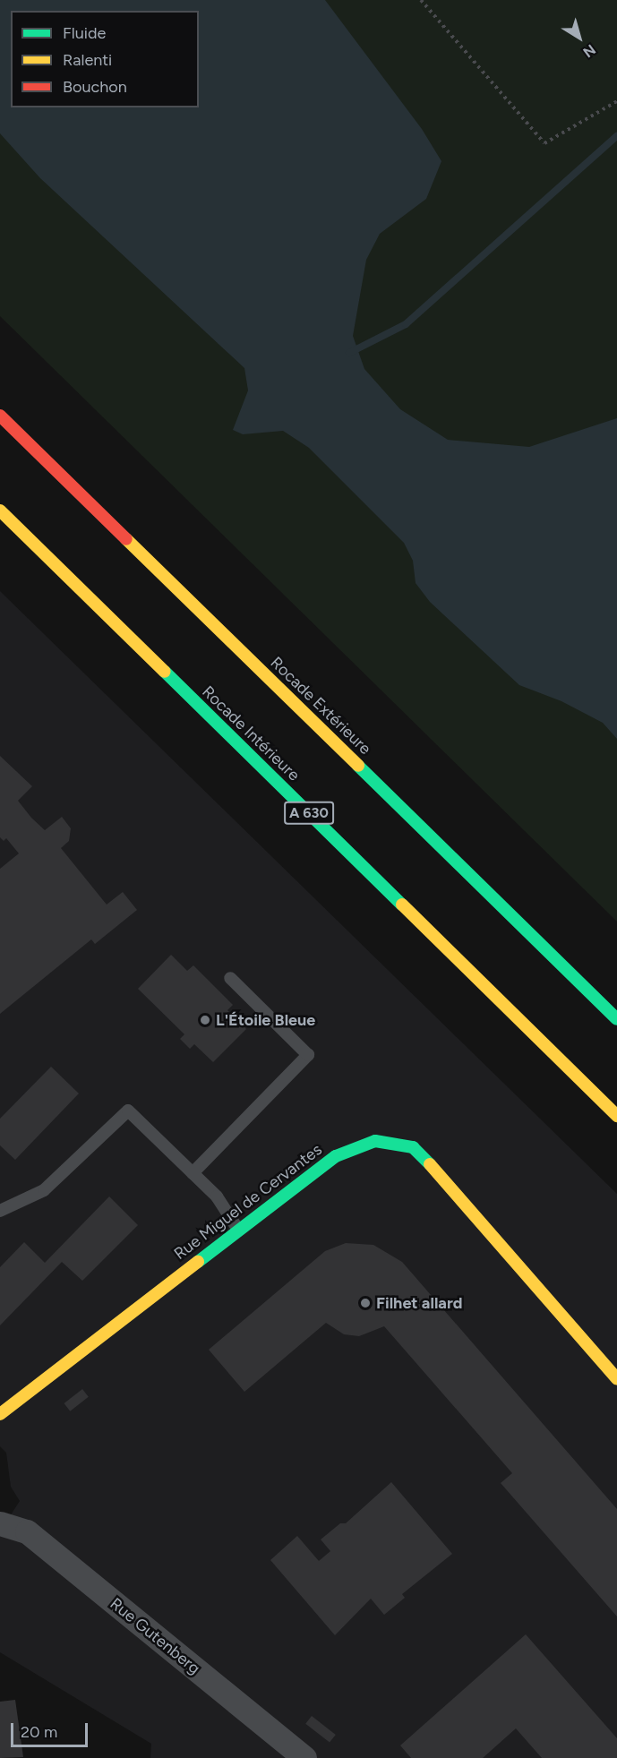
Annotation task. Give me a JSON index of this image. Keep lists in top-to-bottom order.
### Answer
{
  "streets": {
    "main road": [
      "Rocade Extérieure",
      "Rocade Intérieure",
      "A 630",
      "Rue Miguel de Cervantes"
    ],
    "street": ["Rue Gutenberg"]
  },
  "places": ["L'Étoile Bleue", "Filhet allard"],
  "legend": ["Fluide", "Ralenti", "Bouchon"],
  "scale_bar": "20 m",
  "north": "bottom right"
}
